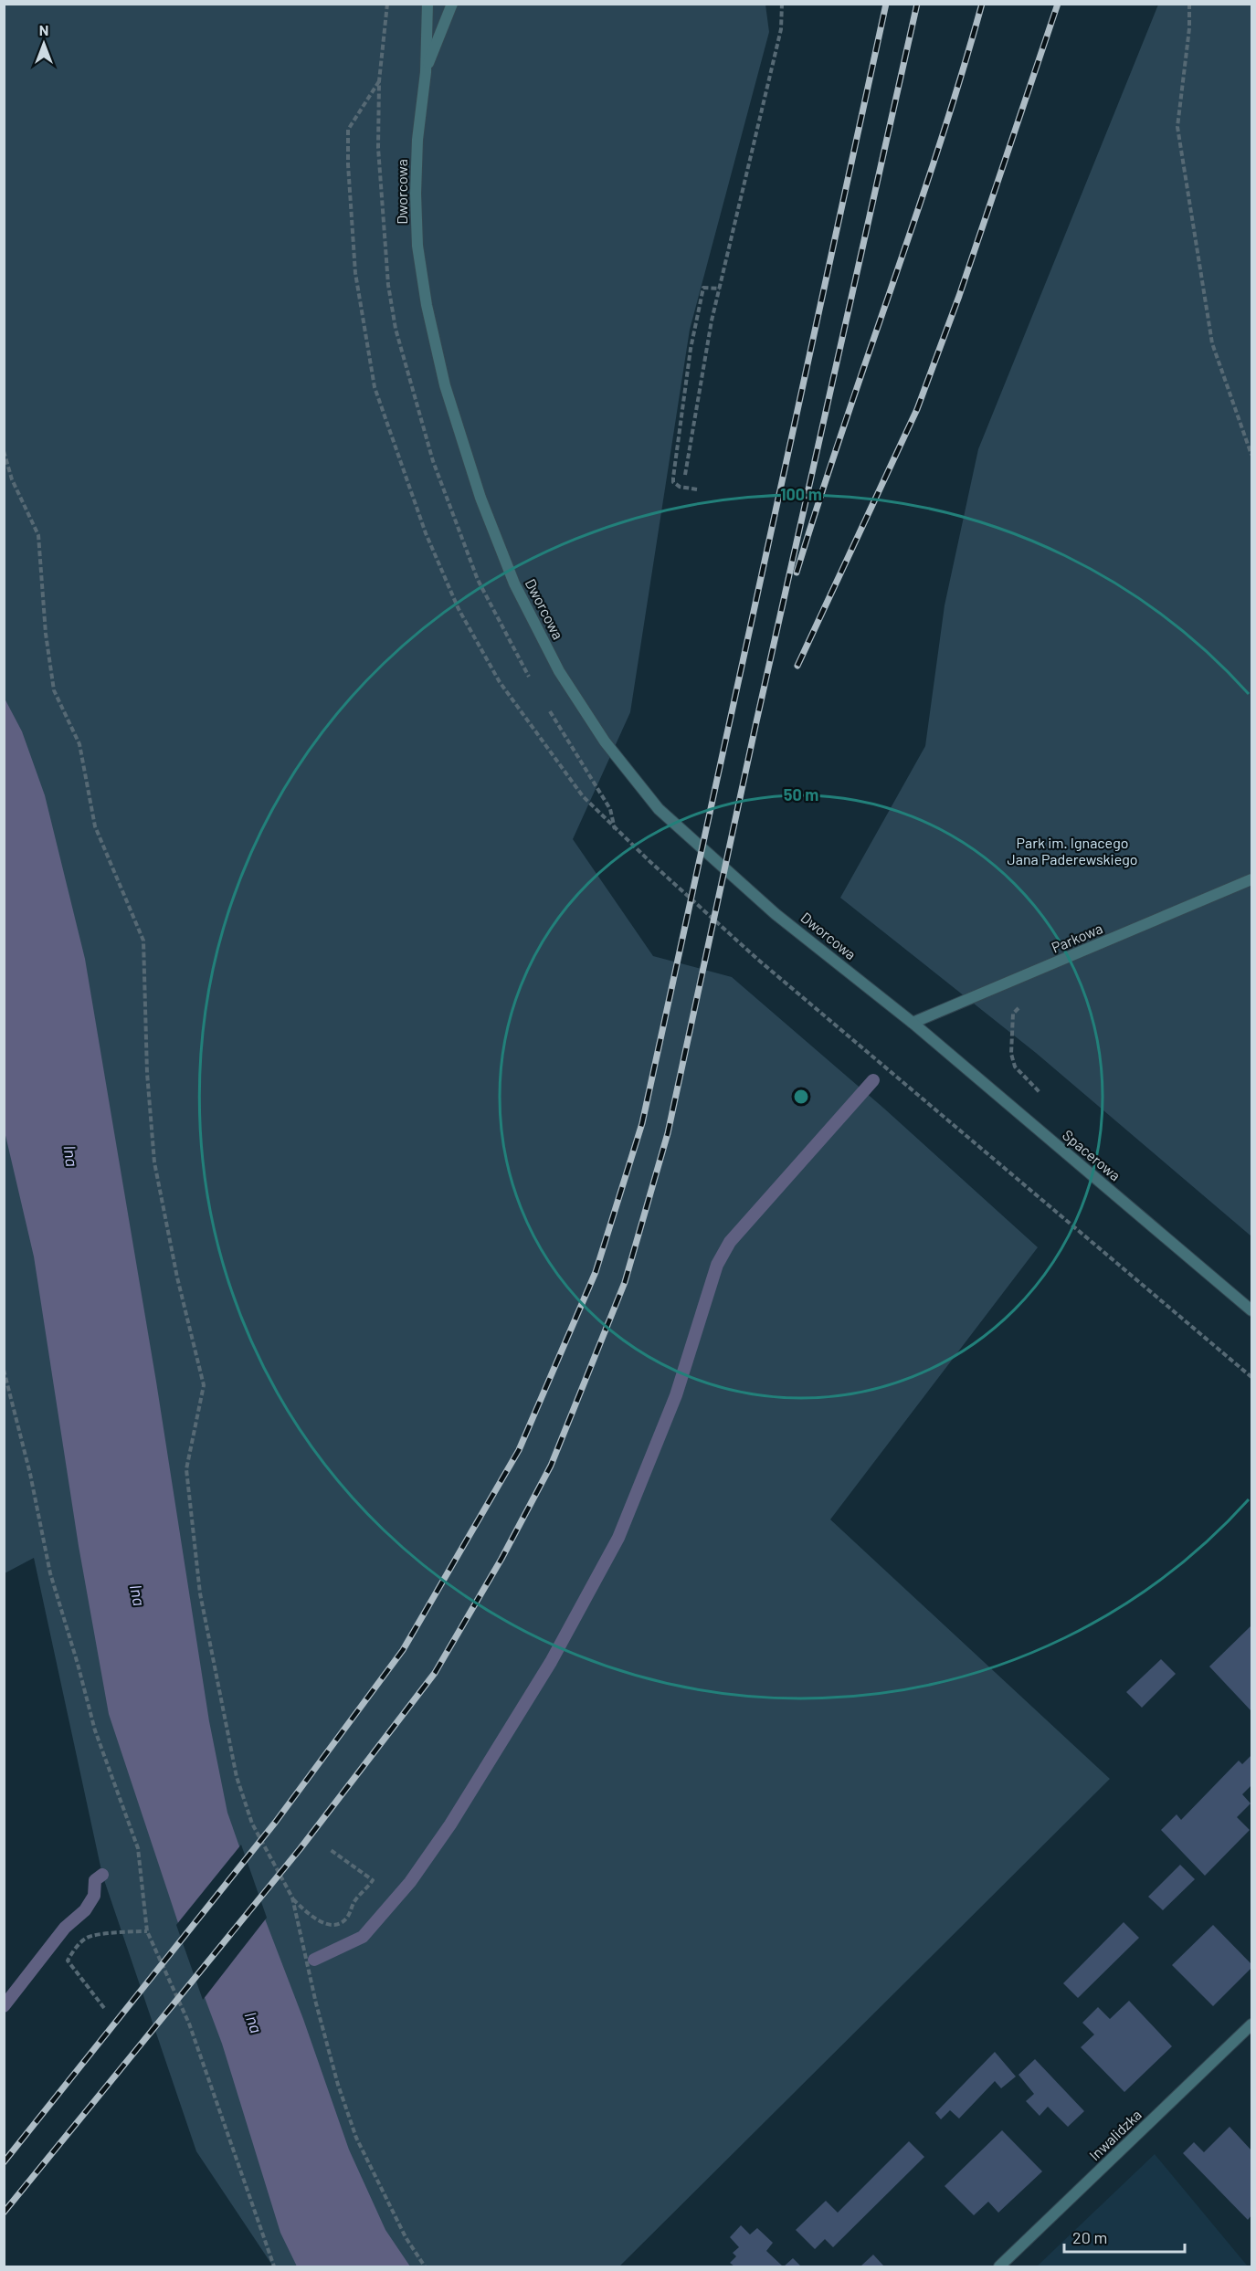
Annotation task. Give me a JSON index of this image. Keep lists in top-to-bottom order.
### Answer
{
  "streets": {
    "street": [
      "Dworcowa",
      "Parkowa",
      "Spacerowa",
      "Inwalidzka"
    ]
  },
  "crossings": [
    ["Dworcowa", "Parkowa"],
    ["Dworcowa", "Spacerowa"],
    ["Parkowa", "Spacerowa"]
  ],
  "water": ["Ina"],
  "parks": ["Park im. Ignacego Jana Paderewskiego"],
  "scale_bar": "20 m",
  "north": "top",
  "rings": ["100 m", "50 m"]
}
